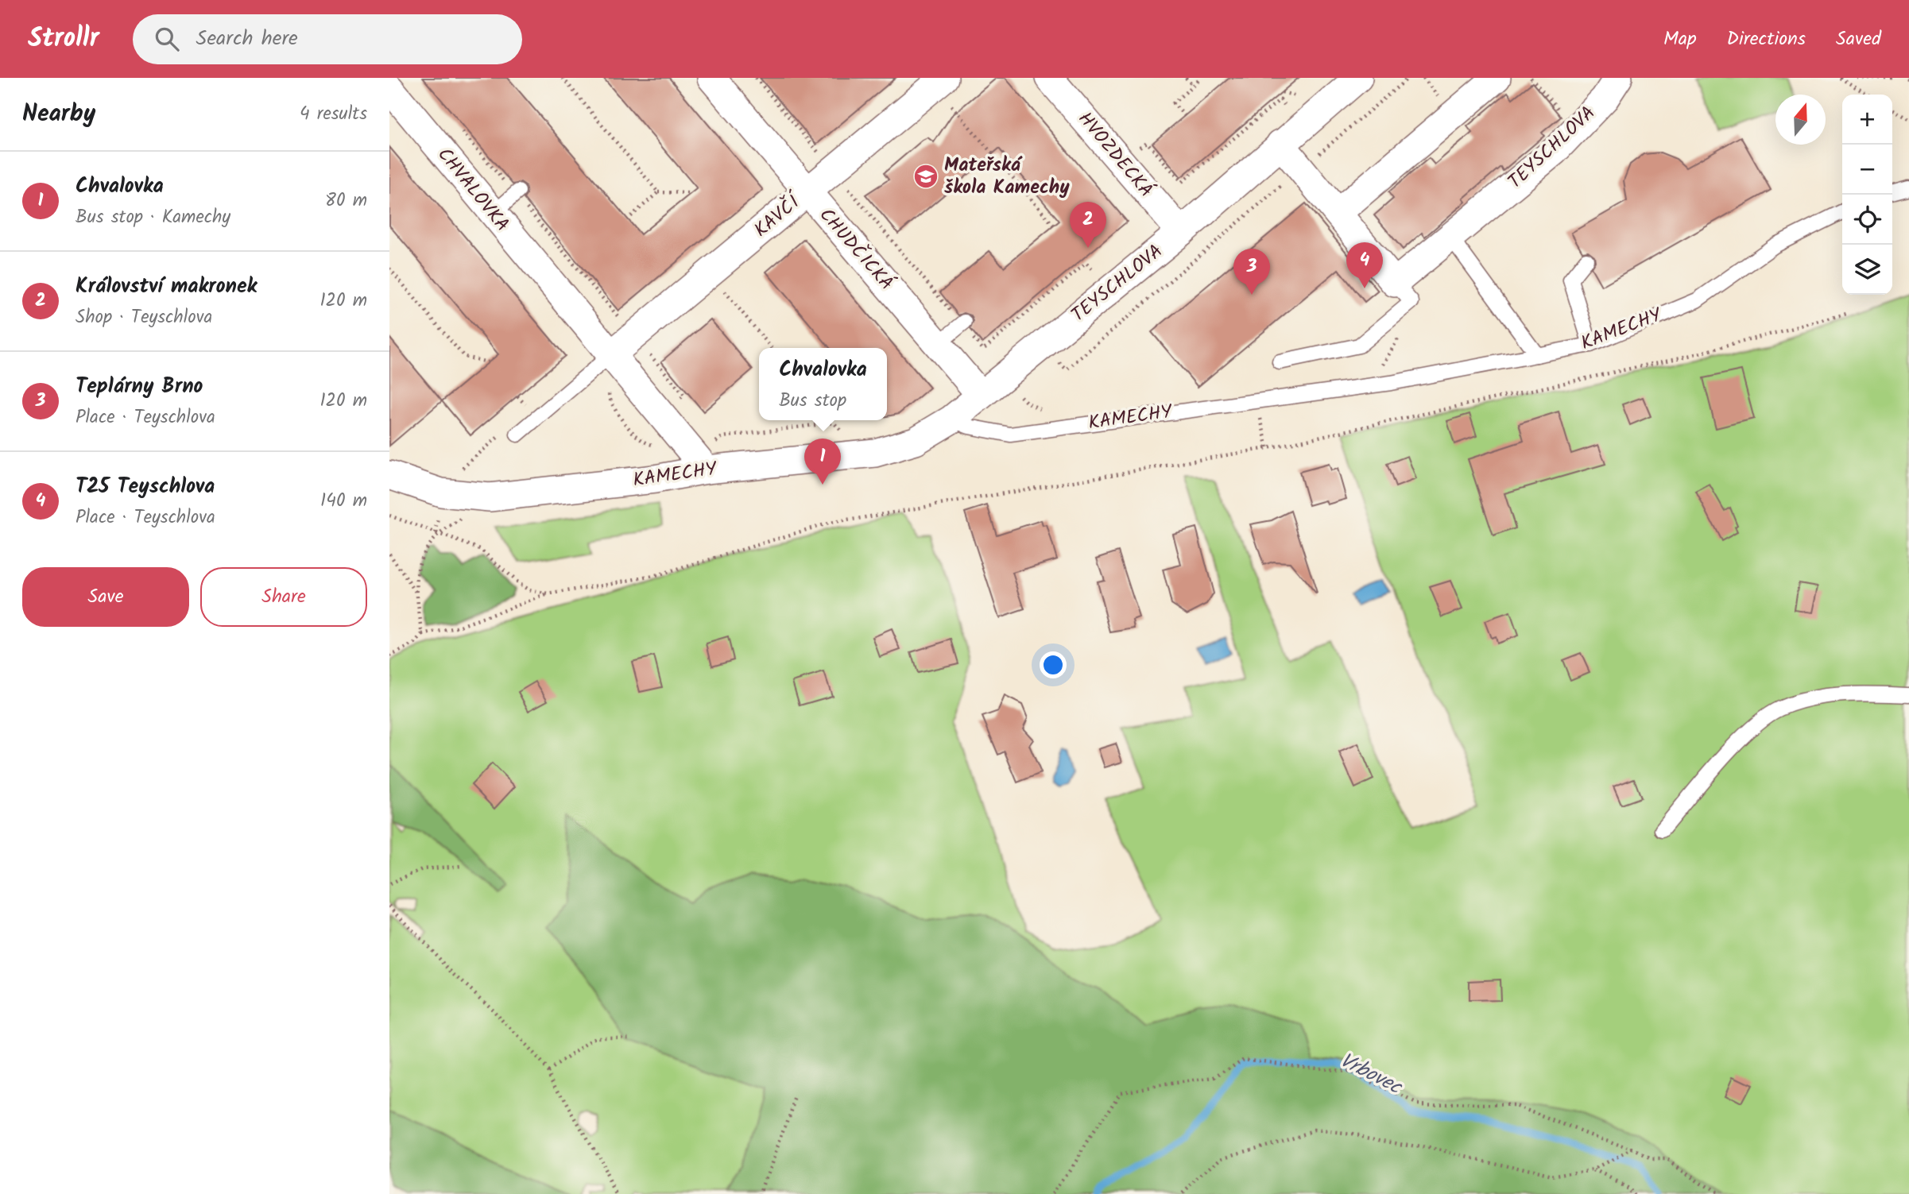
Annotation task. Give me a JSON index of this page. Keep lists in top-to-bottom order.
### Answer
{
  "streets": {
    "street": [
      "TEYSCHLOVA",
      "HVOZDECKÁ",
      "CHVALOVKA",
      "KAVČÍ",
      "CHUDČICKÁ",
      "KAMECHY"
    ]
  },
  "crossings": [
    ["TEYSCHLOVA", "HVOZDECKÁ"],
    ["TEYSCHLOVA", "CHUDČICKÁ"],
    ["TEYSCHLOVA", "KAMECHY"],
    ["CHVALOVKA", "KAVČÍ"],
    ["CHVALOVKA", "KAMECHY"],
    ["KAVČÍ", "CHUDČICKÁ"]
  ],
  "water": ["Vrbovec"],
  "places": {
    "school or university": ["Mateřská škola Kamechy"]
  },
  "north": "top",
  "page": {
    "header": "Strollr",
    "search": "Search here",
    "nav": ["Map", "Directions", "Saved"],
    "heading": ["Nearby", "4 results"],
    "map_buttons": ["+", "−"],
    "list": [
      {
        "mark": "1",
        "name": "Chvalovka",
        "note": "Bus stop · Kamechy",
        "value": "80 m"
      },
      {
        "mark": "2",
        "name": "Království makronek",
        "note": "Shop · Teyschlova",
        "value": "120 m"
      },
      {
        "mark": "3",
        "name": "Teplárny Brno",
        "note": "Place · Teyschlova",
        "value": "120 m"
      },
      {
        "mark": "4",
        "name": "T25 Teyschlova",
        "note": "Place · Teyschlova",
        "value": "140 m"
      }
    ],
    "pins": [
      "2",
      "4",
      "3",
      "1"
    ],
    "popup": ["Chvalovka", "Bus stop"],
    "buttons": ["Save", "Share"]
  }
}
